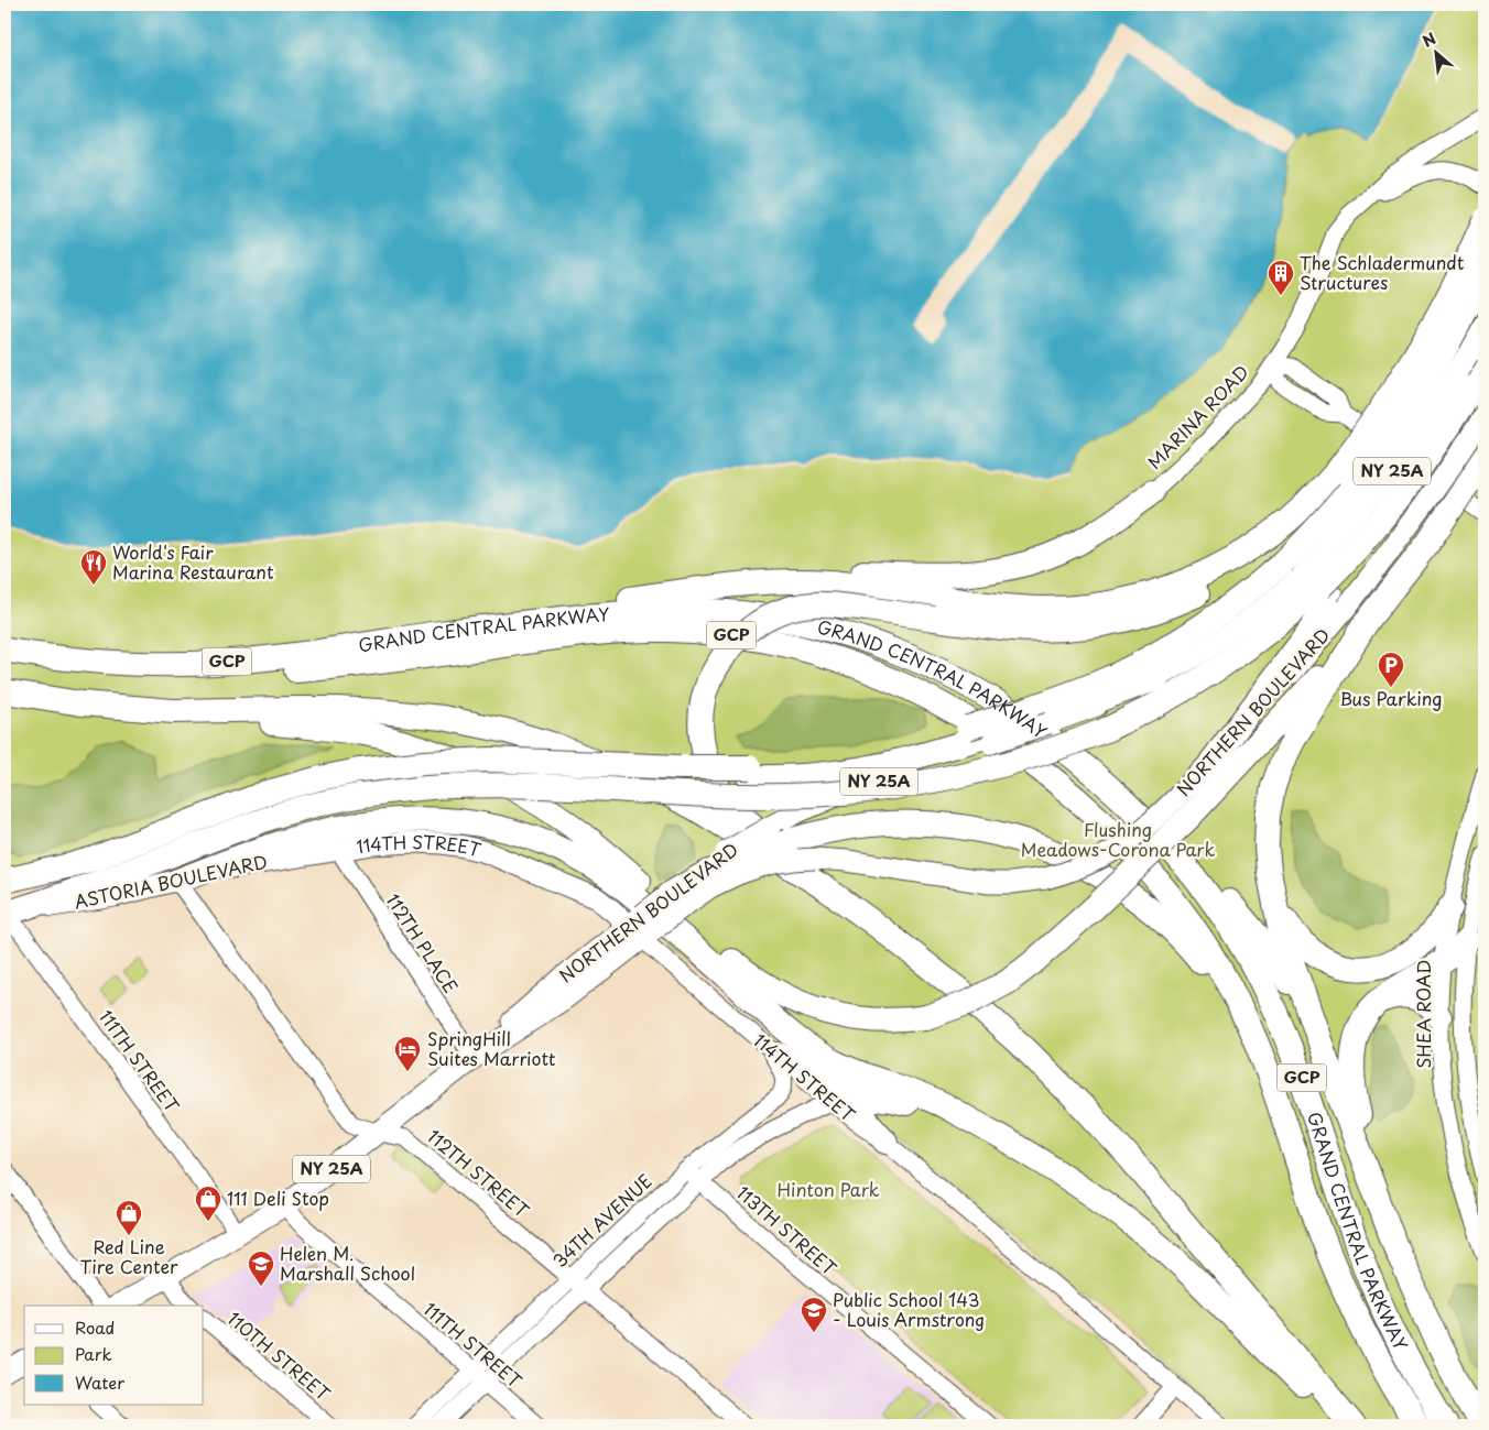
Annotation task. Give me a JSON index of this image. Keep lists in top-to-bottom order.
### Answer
{
  "streets": {
    "highway": ["GRAND CENTRAL PARKWAY", "GCP"],
    "main road": [
      "NY 25A",
      "NORTHERN BOULEVARD",
      "114TH STREET",
      "ASTORIA BOULEVARD"
    ],
    "street": [
      "MARINA ROAD",
      "112TH PLACE",
      "SHEA ROAD",
      "111TH STREET",
      "112TH STREET",
      "34TH AVENUE",
      "113TH STREET",
      "110TH STREET"
    ]
  },
  "crossings": [
    ["NORTHERN BOULEVARD", "114TH STREET"],
    ["NORTHERN BOULEVARD", "112TH PLACE"],
    ["NORTHERN BOULEVARD", "111TH STREET"],
    ["NORTHERN BOULEVARD", "112TH STREET"],
    ["114TH STREET", "ASTORIA BOULEVARD"],
    ["114TH STREET", "112TH PLACE"],
    ["114TH STREET", "34TH AVENUE"],
    ["ASTORIA BOULEVARD", "112TH PLACE"],
    ["ASTORIA BOULEVARD", "111TH STREET"],
    ["ASTORIA BOULEVARD", "112TH STREET"],
    ["111TH STREET", "34TH AVENUE"],
    ["112TH STREET", "34TH AVENUE"],
    ["34TH AVENUE", "113TH STREET"]
  ],
  "parks": ["Flushing Meadows-Corona Park", "Hinton Park"],
  "places": {
    "building": ["The Schladermundt Structures"],
    "restaurant": ["World's Fair Marina Restaurant"],
    "parking": ["Bus Parking"],
    "hotel": ["SpringHill Suites Marriott"],
    "shop": ["111 Deli Stop", "Red Line Tire Center"],
    "school or university": ["Helen M. Marshall School", "Public School 143 - Louis Armstrong"]
  },
  "legend": ["Road", "Park", "Water"],
  "north": "top left"
}
